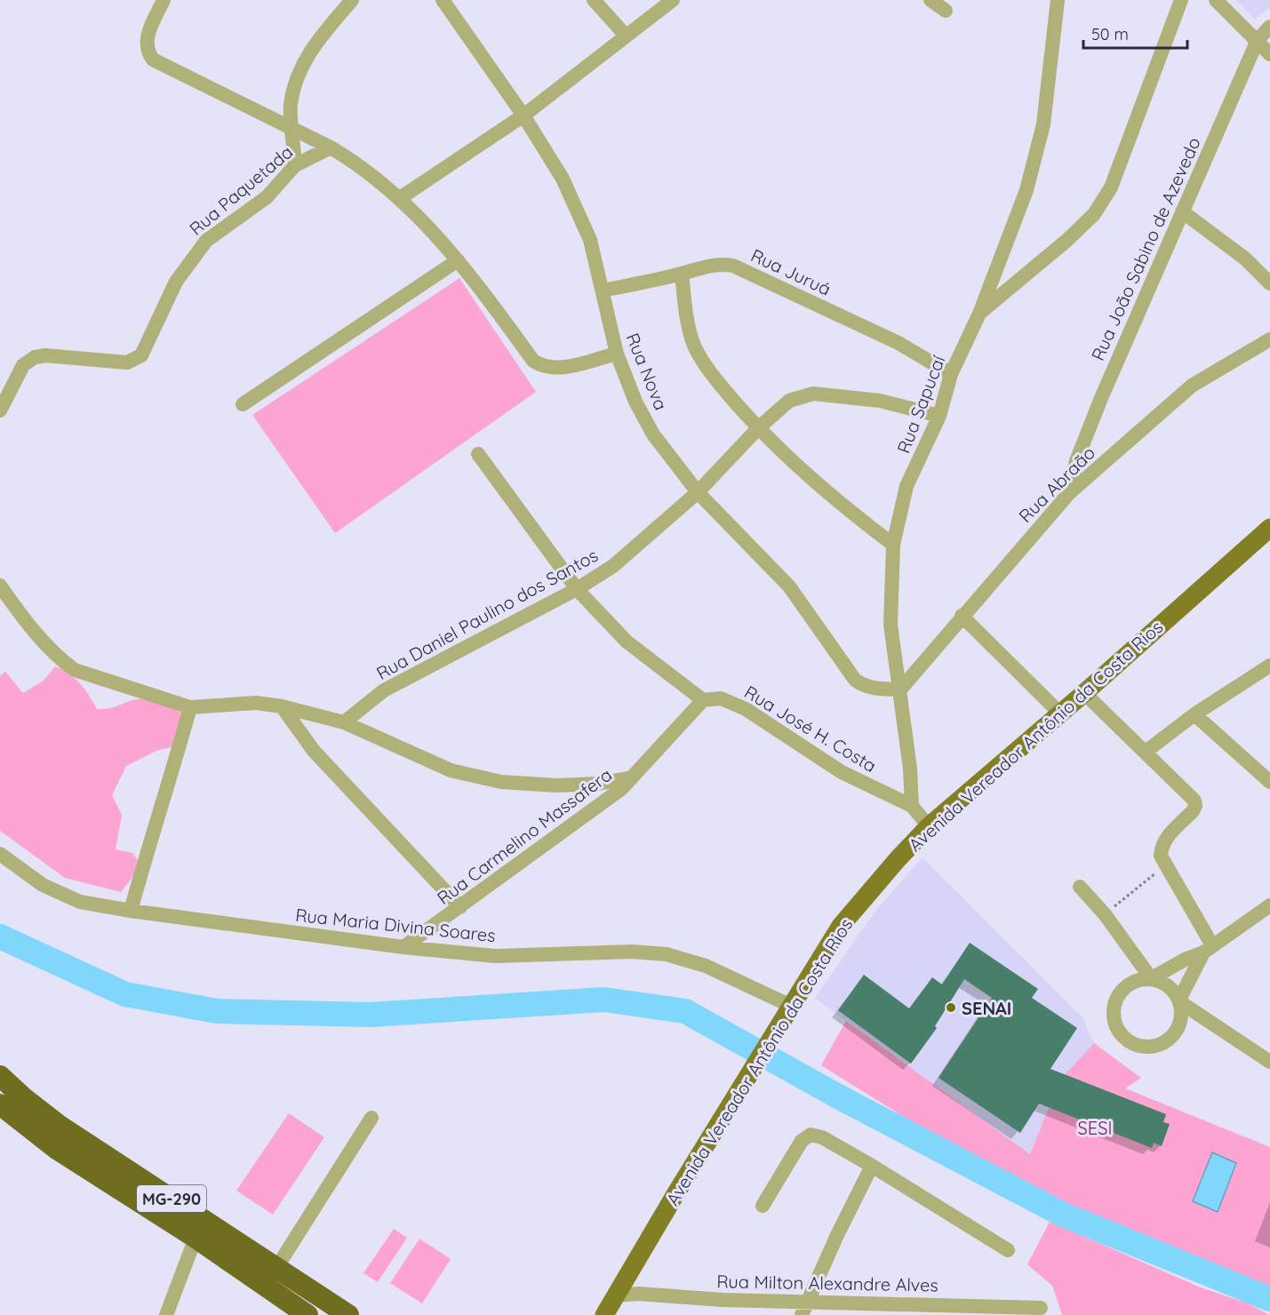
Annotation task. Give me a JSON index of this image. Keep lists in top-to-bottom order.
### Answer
{
  "streets": {
    "highway": ["MG-290"],
    "main road": ["Avenida Vereador Antônio da Costa Rios"],
    "street": [
      "Rua Paquetada",
      "Rua João Sabino de Azevedo",
      "Rua Juruá",
      "Rua Nova",
      "Rua Sapucaí",
      "Rua Abraão",
      "Rua Daniel Paulino dos Santos",
      "Rua José H. Costa",
      "Rua Carmelino Massafera",
      "Rua Maria Divina Soares",
      "Rua Milton Alexandre Alves"
    ]
  },
  "crossings": [
    ["Rua João Sabino de Azevedo", "Rua Abraão"],
    ["Rua Juruá", "Rua Nova"],
    ["Rua Juruá", "Rua Sapucaí"],
    ["Rua Nova", "Rua Sapucaí"],
    ["Rua Nova", "Rua Abraão"],
    ["Rua Nova", "Rua Daniel Paulino dos Santos"],
    ["Rua Sapucaí", "Rua Abraão"],
    ["Rua Sapucaí", "Rua Daniel Paulino dos Santos"],
    ["Rua Sapucaí", "Rua José H. Costa"],
    ["Rua José H. Costa", "Rua Carmelino Massafera"],
    ["Avenida Vereador Antônio da Costa Rios", "Rua Maria Divina Soares"],
    ["Avenida Vereador Antônio da Costa Rios", "Rua Milton Alexandre Alves"],
    ["Rua Carmelino Massafera", "Rua Maria Divina Soares"]
  ],
  "parks": ["SESI"],
  "places": ["SENAI"],
  "scale_bar": "50 m"
}
